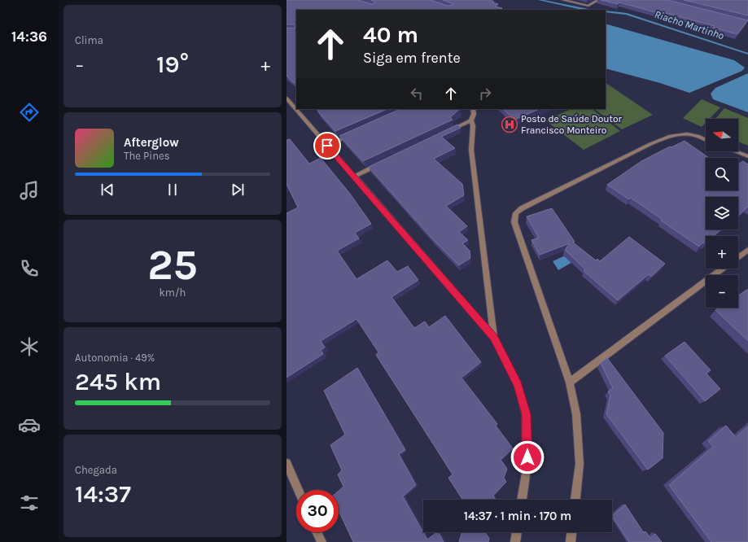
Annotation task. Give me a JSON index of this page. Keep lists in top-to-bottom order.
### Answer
{
  "water": ["Riacho Martinho"],
  "places": {
    "hospital": ["Posto de Saúde Doutor Francisco Monteiro"]
  },
  "north": "left",
  "page": {
    "tabs": "14:36",
    "tile": [
      "Clima",
      ["25", "km/h"],
      ["Autonomia · 49%", "245 km"],
      ["Chegada", "14:37"]
    ],
    "turn": ["40 m", "Siga em frente"],
    "heat": ["−", "19°", "+"],
    "map_buttons": ["+", "−"],
    "song": ["Afterglow", "The Pines"],
    "limit": "30",
    "trip": "14:37 · 1 min · 170 m"
  }
}
